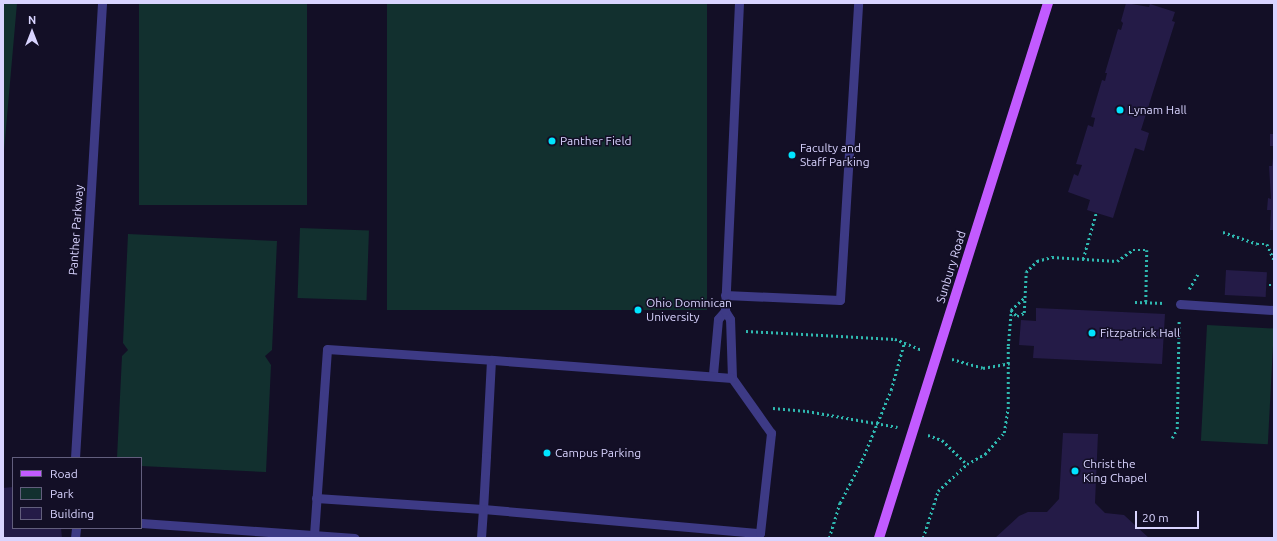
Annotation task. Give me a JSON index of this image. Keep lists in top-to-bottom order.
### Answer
{
  "streets": {
    "main road": ["Sunbury Road"],
    "lane": ["Panther Parkway"]
  },
  "places": [
    "Lynam Hall",
    "Panther Field",
    "Faculty and Staff Parking",
    "Ohio Dominican University",
    "Fitzpatrick Hall",
    "Campus Parking",
    "Christ the King Chapel"
  ],
  "legend": ["Road", "Park", "Building"],
  "scale_bar": "20 m",
  "north": "top"
}
